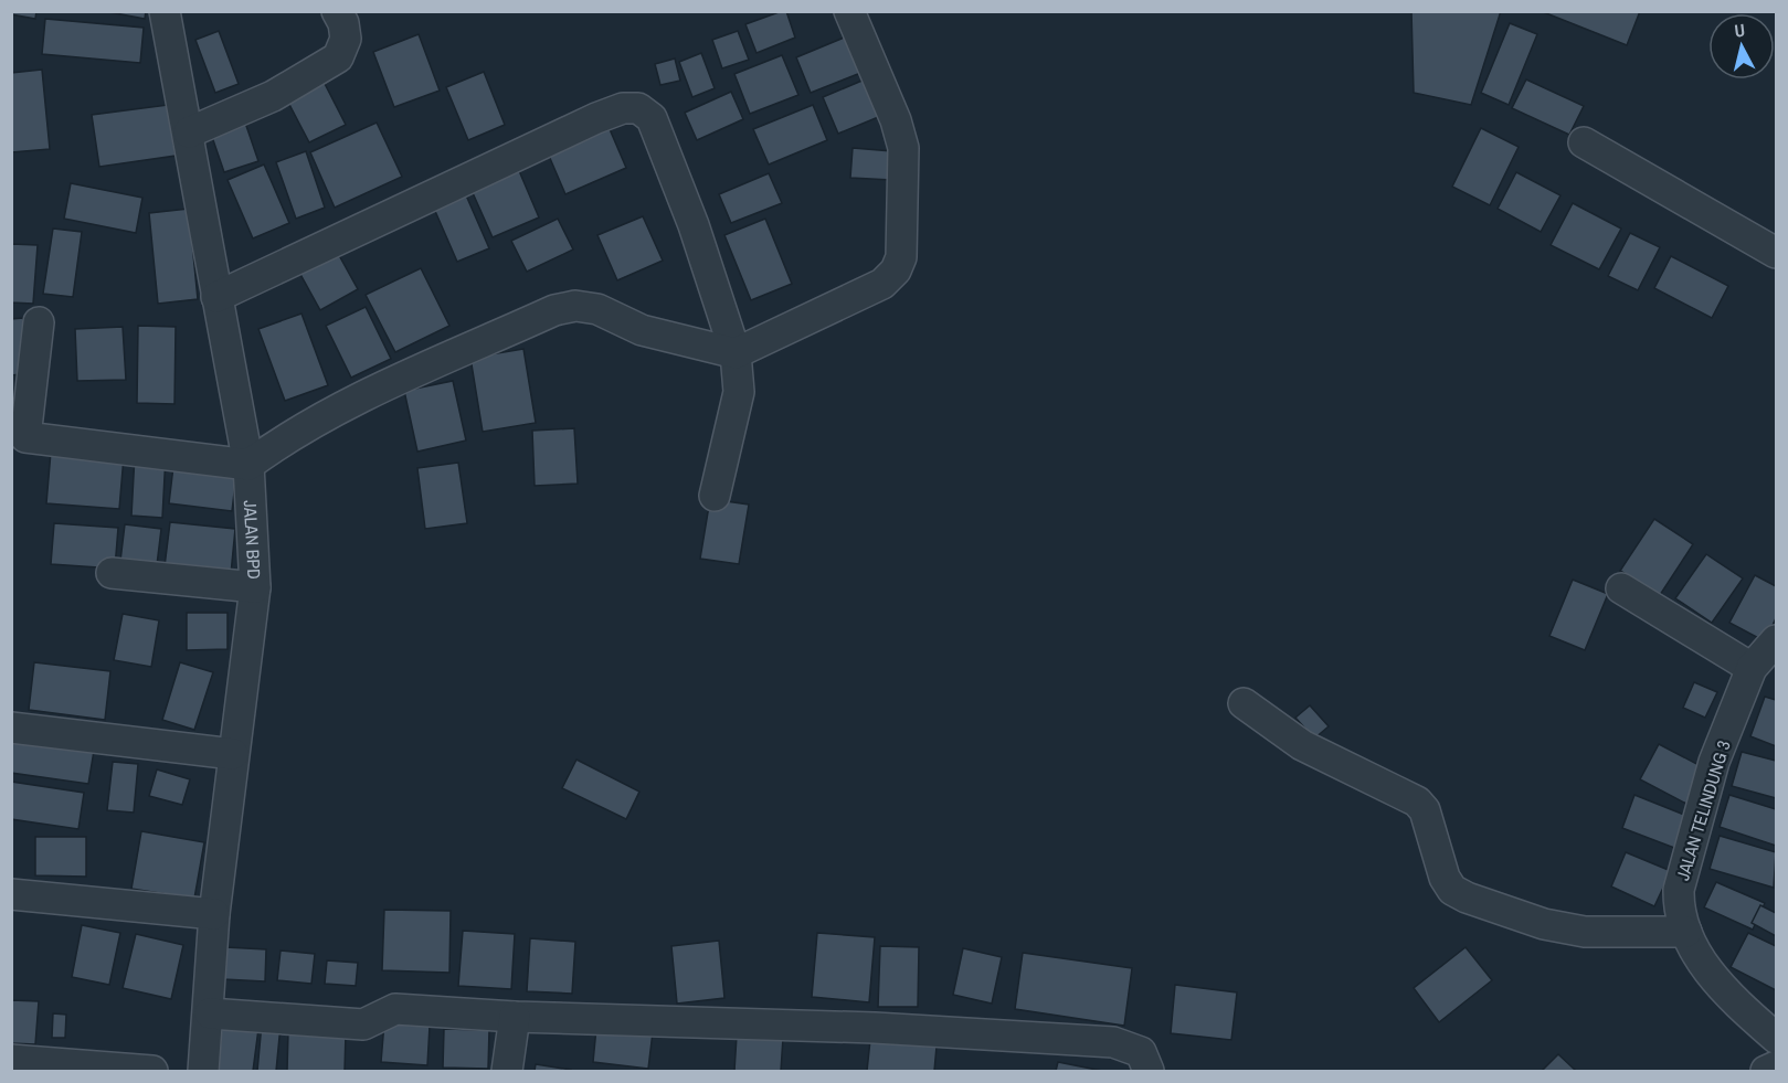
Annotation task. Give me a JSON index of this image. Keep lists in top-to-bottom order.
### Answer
{
  "streets": {
    "street": ["JALAN BPD", "JALAN TELINDUNG 3"]
  },
  "north": "top"
}
